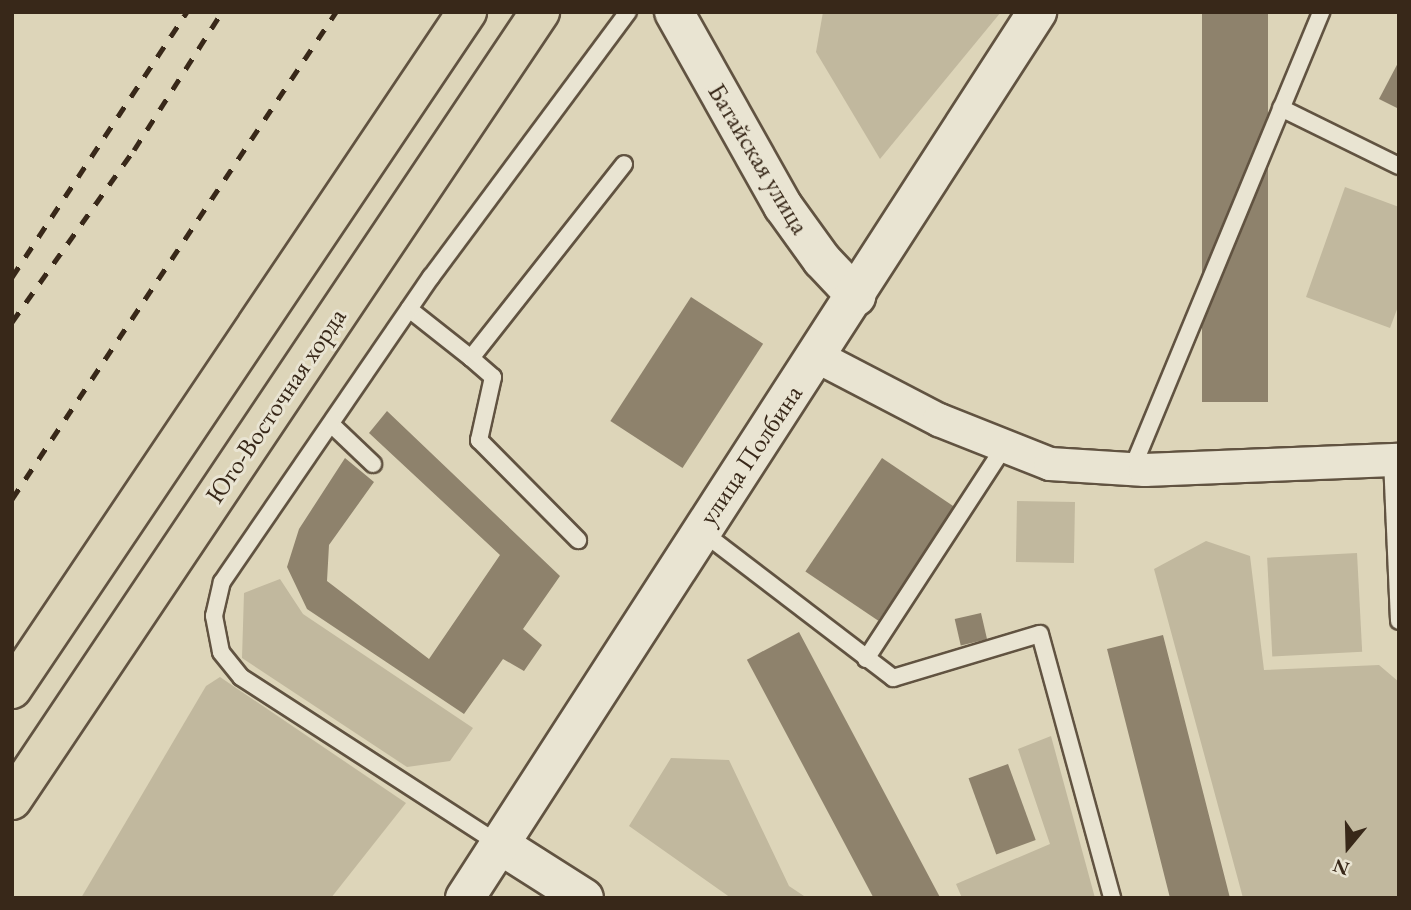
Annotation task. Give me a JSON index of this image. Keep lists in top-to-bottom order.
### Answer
{
  "streets": {
    "main road": ["Батайская улица", "Юго-Восточная хорда", "улица Полбина"]
  },
  "crossings": [
    ["Батайская улица", "улица Полбина"]
  ],
  "north": "bottom"
}
